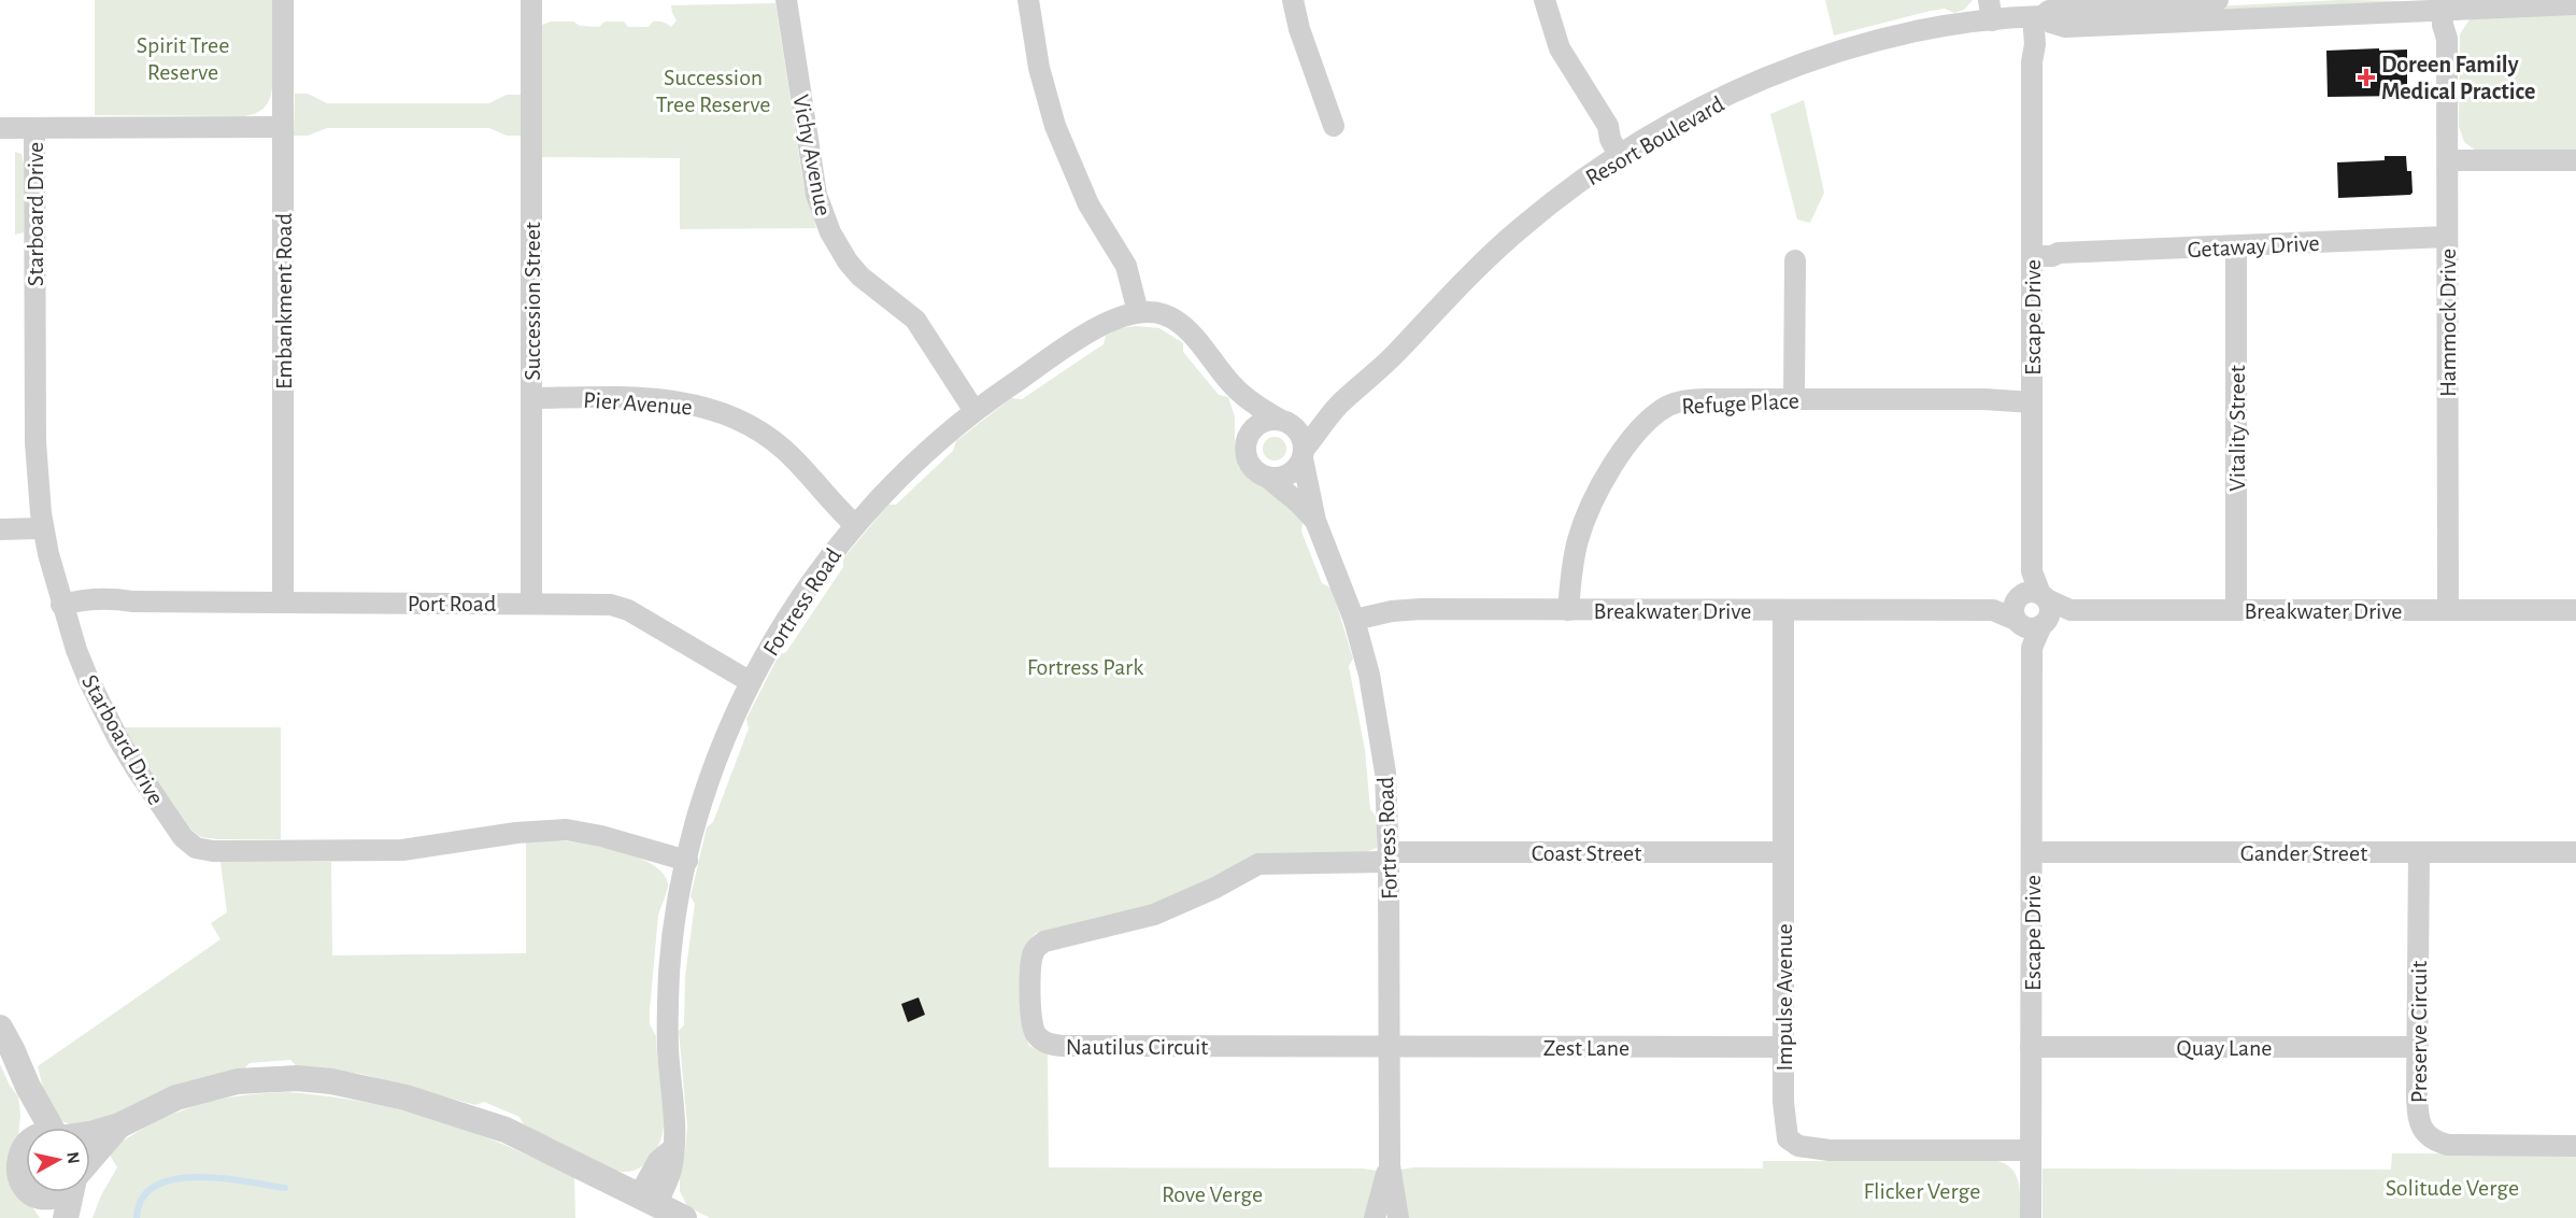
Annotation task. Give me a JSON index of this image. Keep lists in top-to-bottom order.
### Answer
{
  "streets": {
    "street": [
      "Resort Boulevard",
      "Vichy Avenue",
      "Starboard Drive",
      "Getaway Drive",
      "Embankment Road",
      "Succession Street",
      "Escape Drive",
      "Hammock Drive",
      "Pier Avenue",
      "Refuge Place",
      "Vitality Street",
      "Fortress Road",
      "Port Road",
      "Breakwater Drive",
      "Coast Street",
      "Gander Street",
      "Impulse Avenue",
      "Preserve Circuit",
      "Nautilus Circuit",
      "Zest Lane",
      "Quay Lane"
    ]
  },
  "crossings": [
    ["Resort Boulevard", "Escape Drive"],
    ["Resort Boulevard", "Hammock Drive"],
    ["Resort Boulevard", "Fortress Road"],
    ["Vichy Avenue", "Fortress Road"],
    ["Starboard Drive", "Fortress Road"],
    ["Starboard Drive", "Port Road"],
    ["Getaway Drive", "Escape Drive"],
    ["Getaway Drive", "Hammock Drive"],
    ["Getaway Drive", "Vitality Street"],
    ["Embankment Road", "Port Road"],
    ["Succession Street", "Pier Avenue"],
    ["Succession Street", "Port Road"],
    ["Escape Drive", "Refuge Place"],
    ["Escape Drive", "Breakwater Drive"],
    ["Escape Drive", "Gander Street"],
    ["Escape Drive", "Impulse Avenue"],
    ["Escape Drive", "Quay Lane"],
    ["Hammock Drive", "Breakwater Drive"],
    ["Pier Avenue", "Fortress Road"],
    ["Refuge Place", "Breakwater Drive"],
    ["Vitality Street", "Breakwater Drive"],
    ["Fortress Road", "Port Road"],
    ["Fortress Road", "Breakwater Drive"],
    ["Fortress Road", "Coast Street"],
    ["Fortress Road", "Nautilus Circuit"],
    ["Fortress Road", "Zest Lane"],
    ["Breakwater Drive", "Impulse Avenue"],
    ["Coast Street", "Impulse Avenue"],
    ["Coast Street", "Nautilus Circuit"],
    ["Gander Street", "Preserve Circuit"],
    ["Impulse Avenue", "Zest Lane"],
    ["Preserve Circuit", "Quay Lane"],
    ["Nautilus Circuit", "Zest Lane"]
  ],
  "parks": [
    "Spirit Tree Reserve",
    "Succession Tree Reserve",
    "Fortress Park",
    "Solitude Verge",
    "Flicker Verge",
    "Rove Verge"
  ],
  "places": {
    "health": ["Doreen Family Medical Practice"]
  },
  "north": "right"
}
